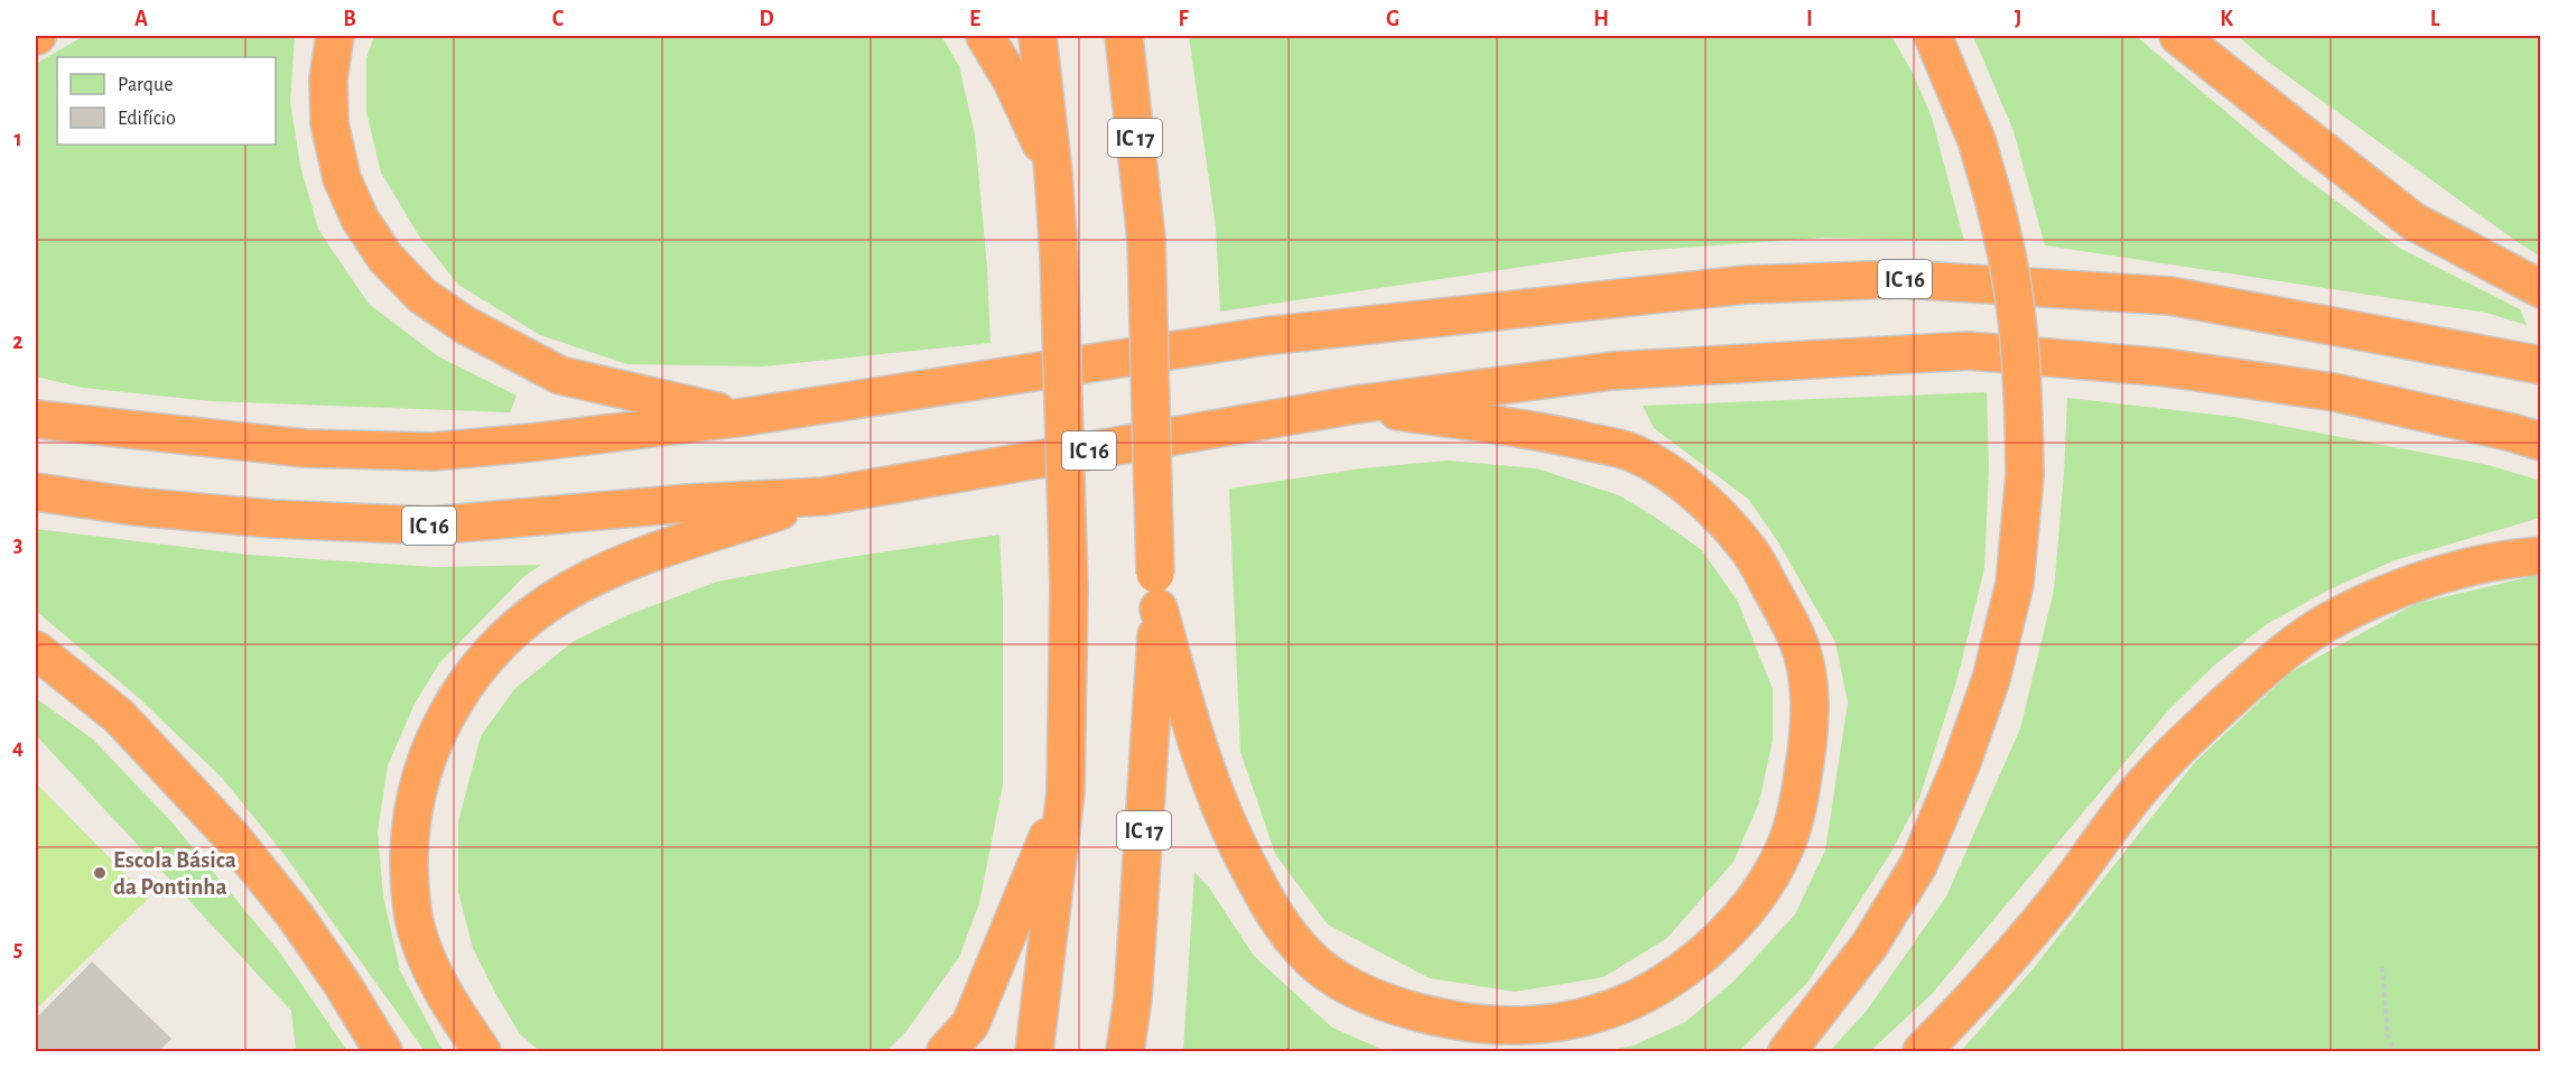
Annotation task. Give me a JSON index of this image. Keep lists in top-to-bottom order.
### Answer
{
  "streets": {
    "highway": ["IC 17", "IC 16"]
  },
  "places": ["Escola Básica da Pontinha"],
  "legend": ["Parque", "Edifício"],
  "grid": {
    "columns": [
      "A",
      "B",
      "C",
      "D",
      "E",
      "F",
      "G",
      "H",
      "I",
      "J",
      "K",
      "L"
    ],
    "rows": [
      "1",
      "2",
      "3",
      "4",
      "5"
    ]
  }
}
